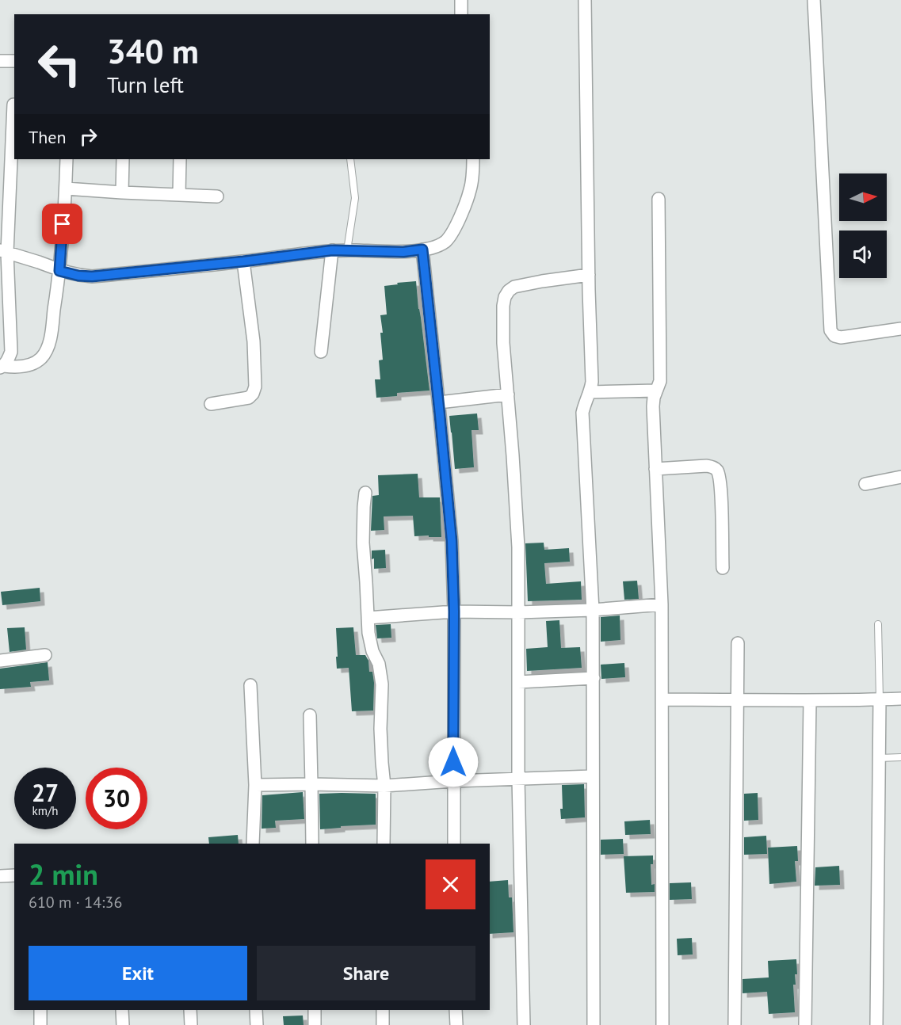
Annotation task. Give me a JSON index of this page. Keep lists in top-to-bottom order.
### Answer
{
  "north": "right",
  "page": {
    "turn": ["340 m", "Turn left"],
    "then": "Then",
    "speed": "27 km/h",
    "limit": "30",
    "heading": ["2 min", "610 m · 14:36"],
    "buttons": ["Exit", "Share"]
  }
}
